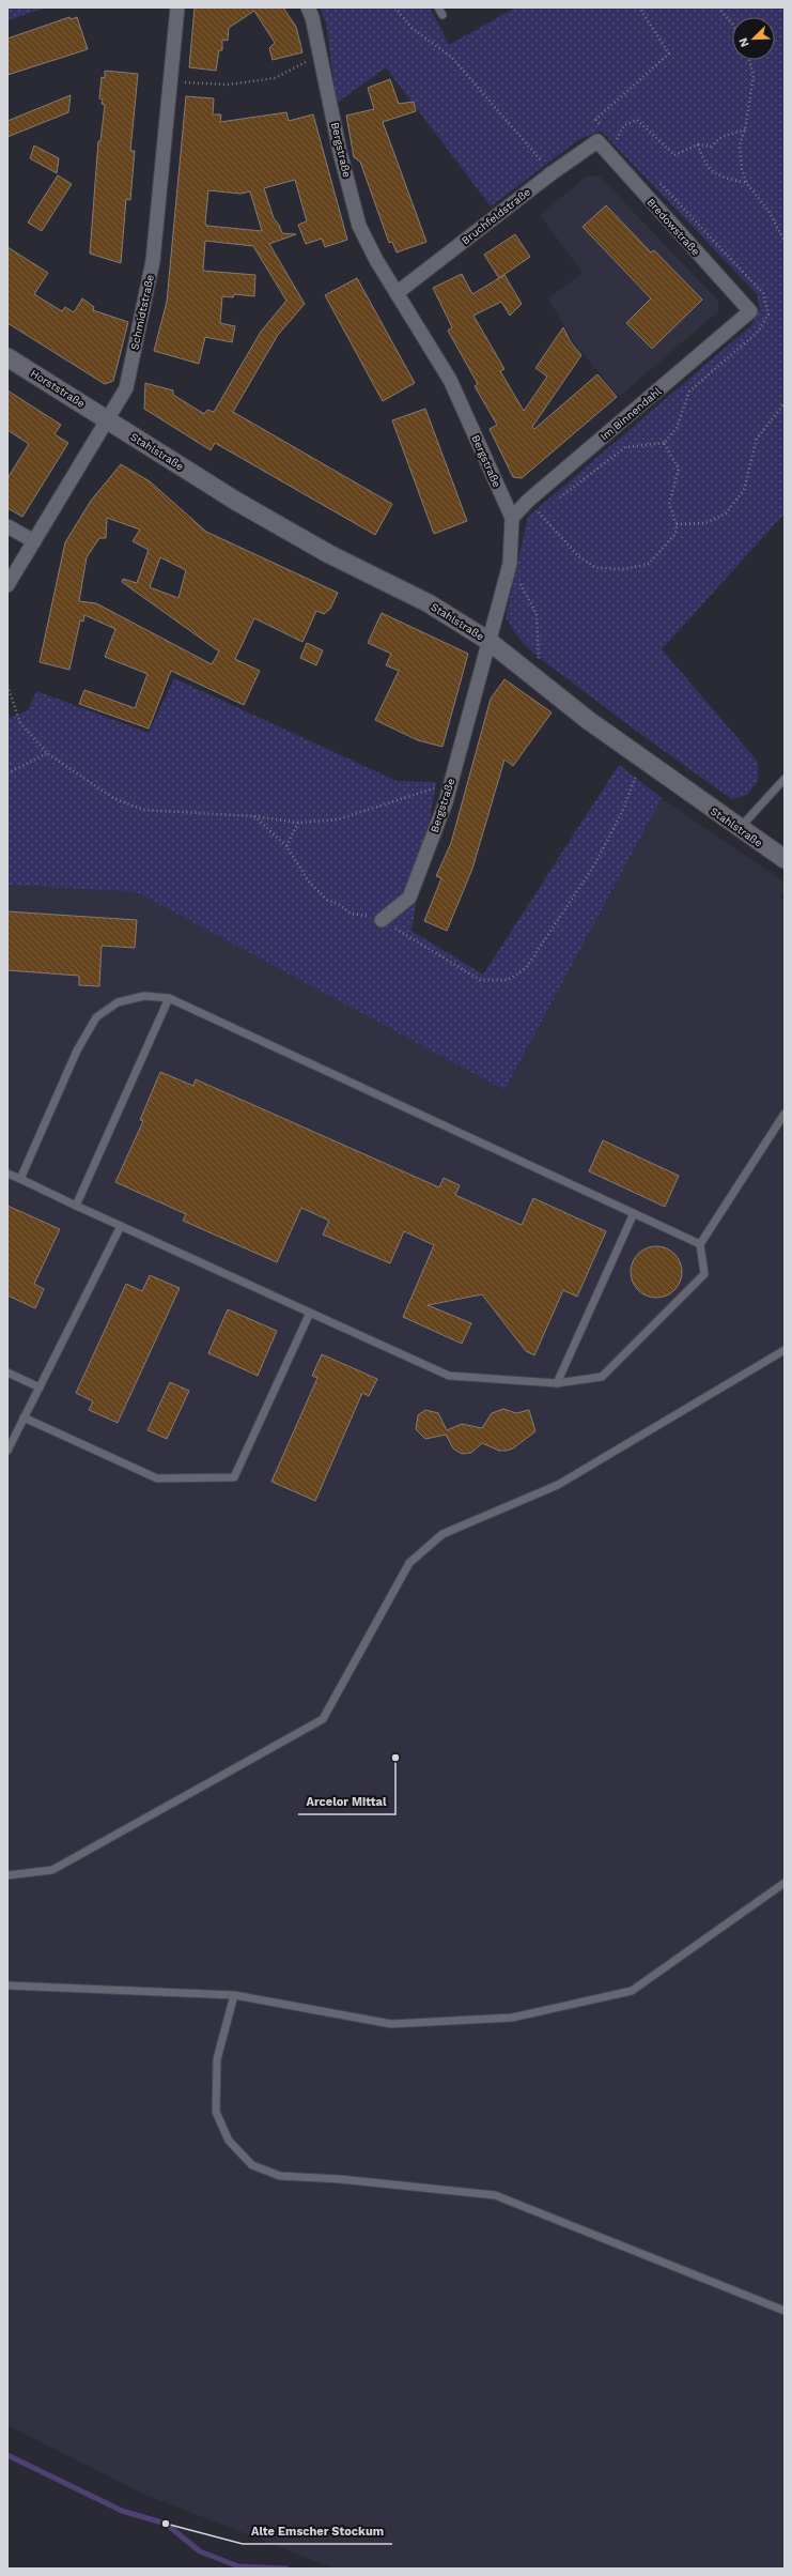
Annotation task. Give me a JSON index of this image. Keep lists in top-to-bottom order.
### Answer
{
  "streets": {
    "street": [
      "Bergstraße",
      "Bruchfeldstraße",
      "Bredowstraße",
      "Schmidtstraße",
      "Horststraße",
      "Im Binnendahl",
      "Stahlstraße"
    ]
  },
  "crossings": [
    ["Bergstraße", "Bruchfeldstraße"],
    ["Bergstraße", "Im Binnendahl"],
    ["Bergstraße", "Stahlstraße"],
    ["Bruchfeldstraße", "Bredowstraße"],
    ["Bredowstraße", "Im Binnendahl"],
    ["Schmidtstraße", "Horststraße"],
    ["Schmidtstraße", "Stahlstraße"],
    ["Horststraße", "Stahlstraße"]
  ],
  "places": ["Arcelor Mittal", "Alte Emscher Stockum"],
  "north": "bottom left"
}
